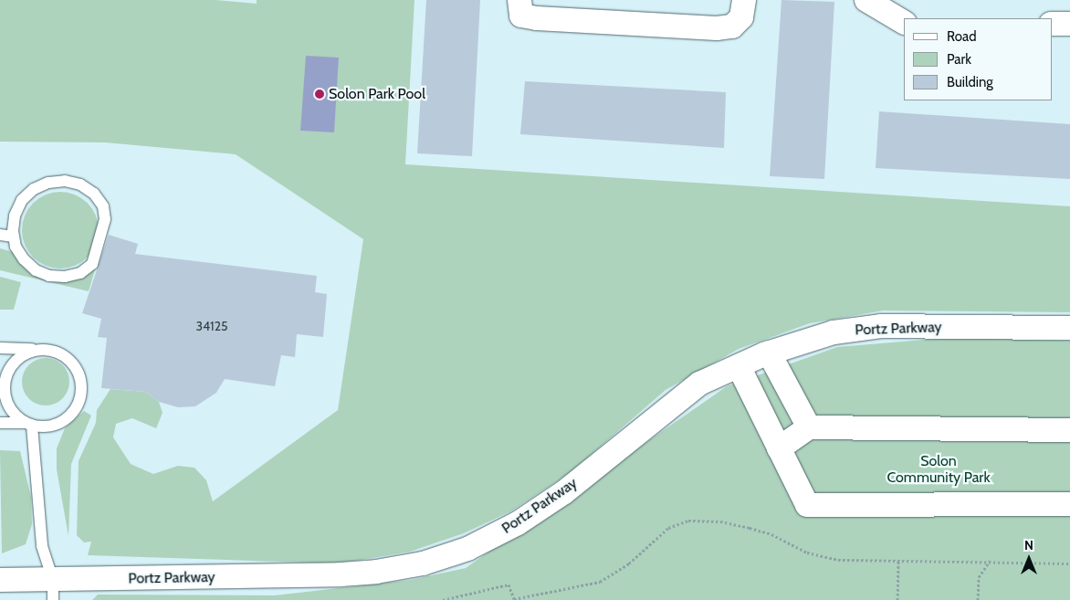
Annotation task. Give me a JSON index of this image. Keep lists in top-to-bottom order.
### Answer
{
  "streets": {
    "street": ["Portz Parkway"]
  },
  "parks": ["Solon Community Park"],
  "places": ["Solon Park Pool"],
  "house_numbers": ["34125"],
  "legend": ["Road", "Park", "Building"],
  "north": "top"
}
